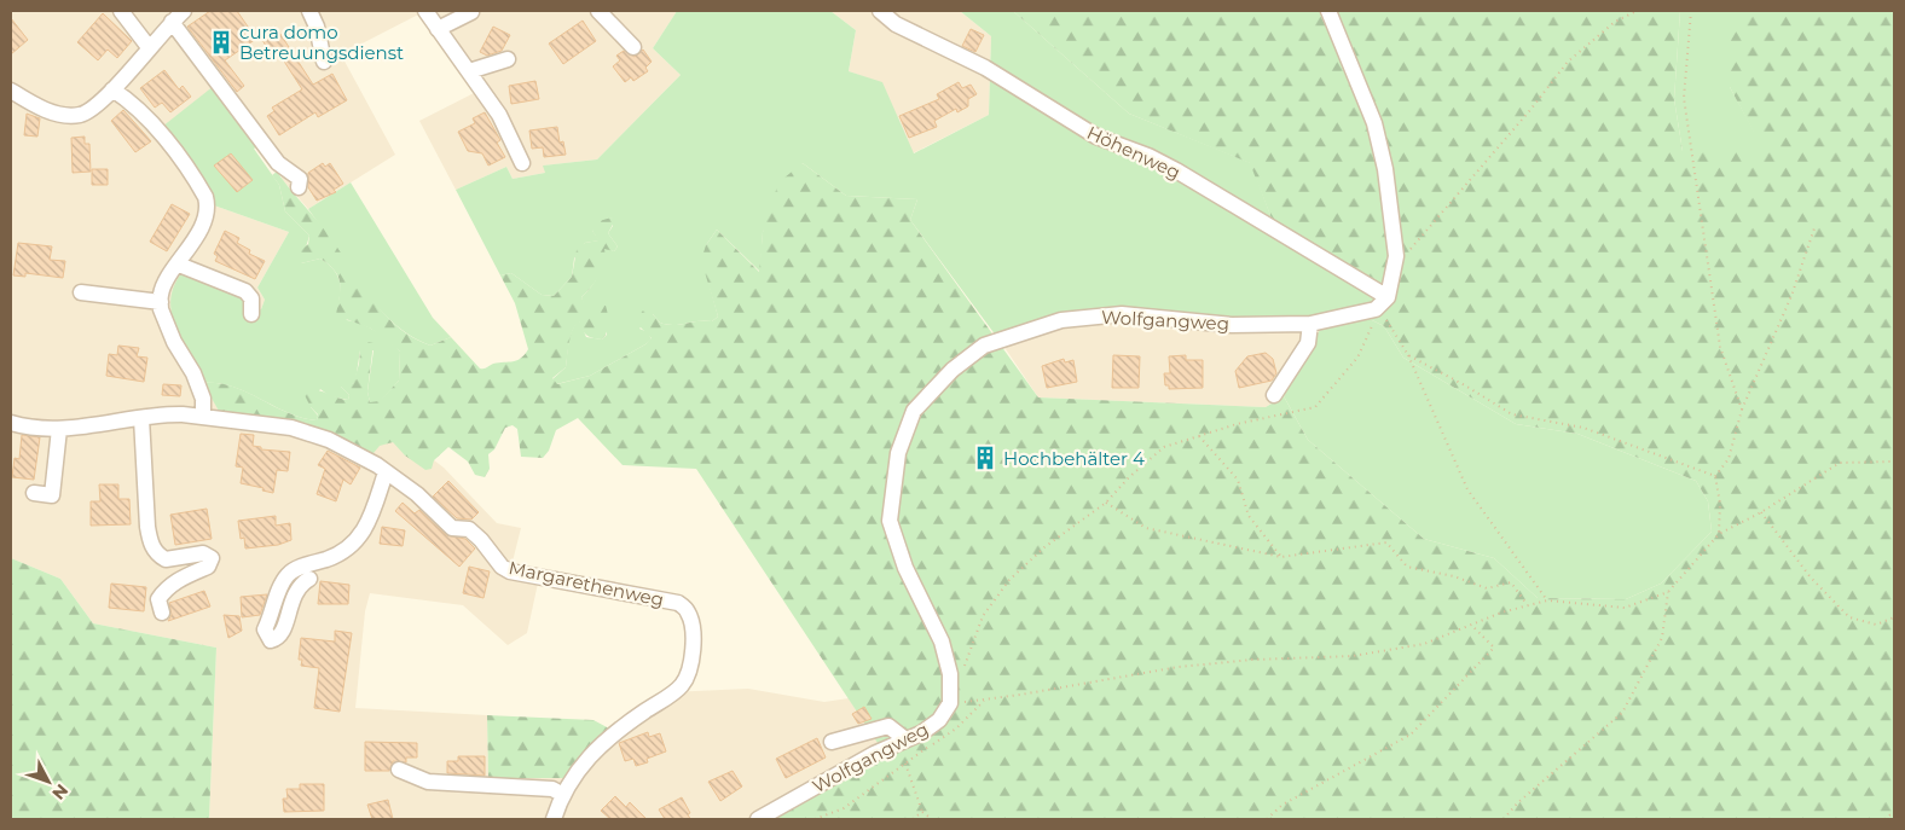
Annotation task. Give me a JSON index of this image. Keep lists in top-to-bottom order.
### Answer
{
  "streets": {
    "street": ["Höhenweg", "Wolfgangweg", "Margarethenweg"]
  },
  "places": {
    "building": ["cura domo Betreuungsdienst", "Hochbehälter 4"]
  },
  "north": "bottom right"
}
